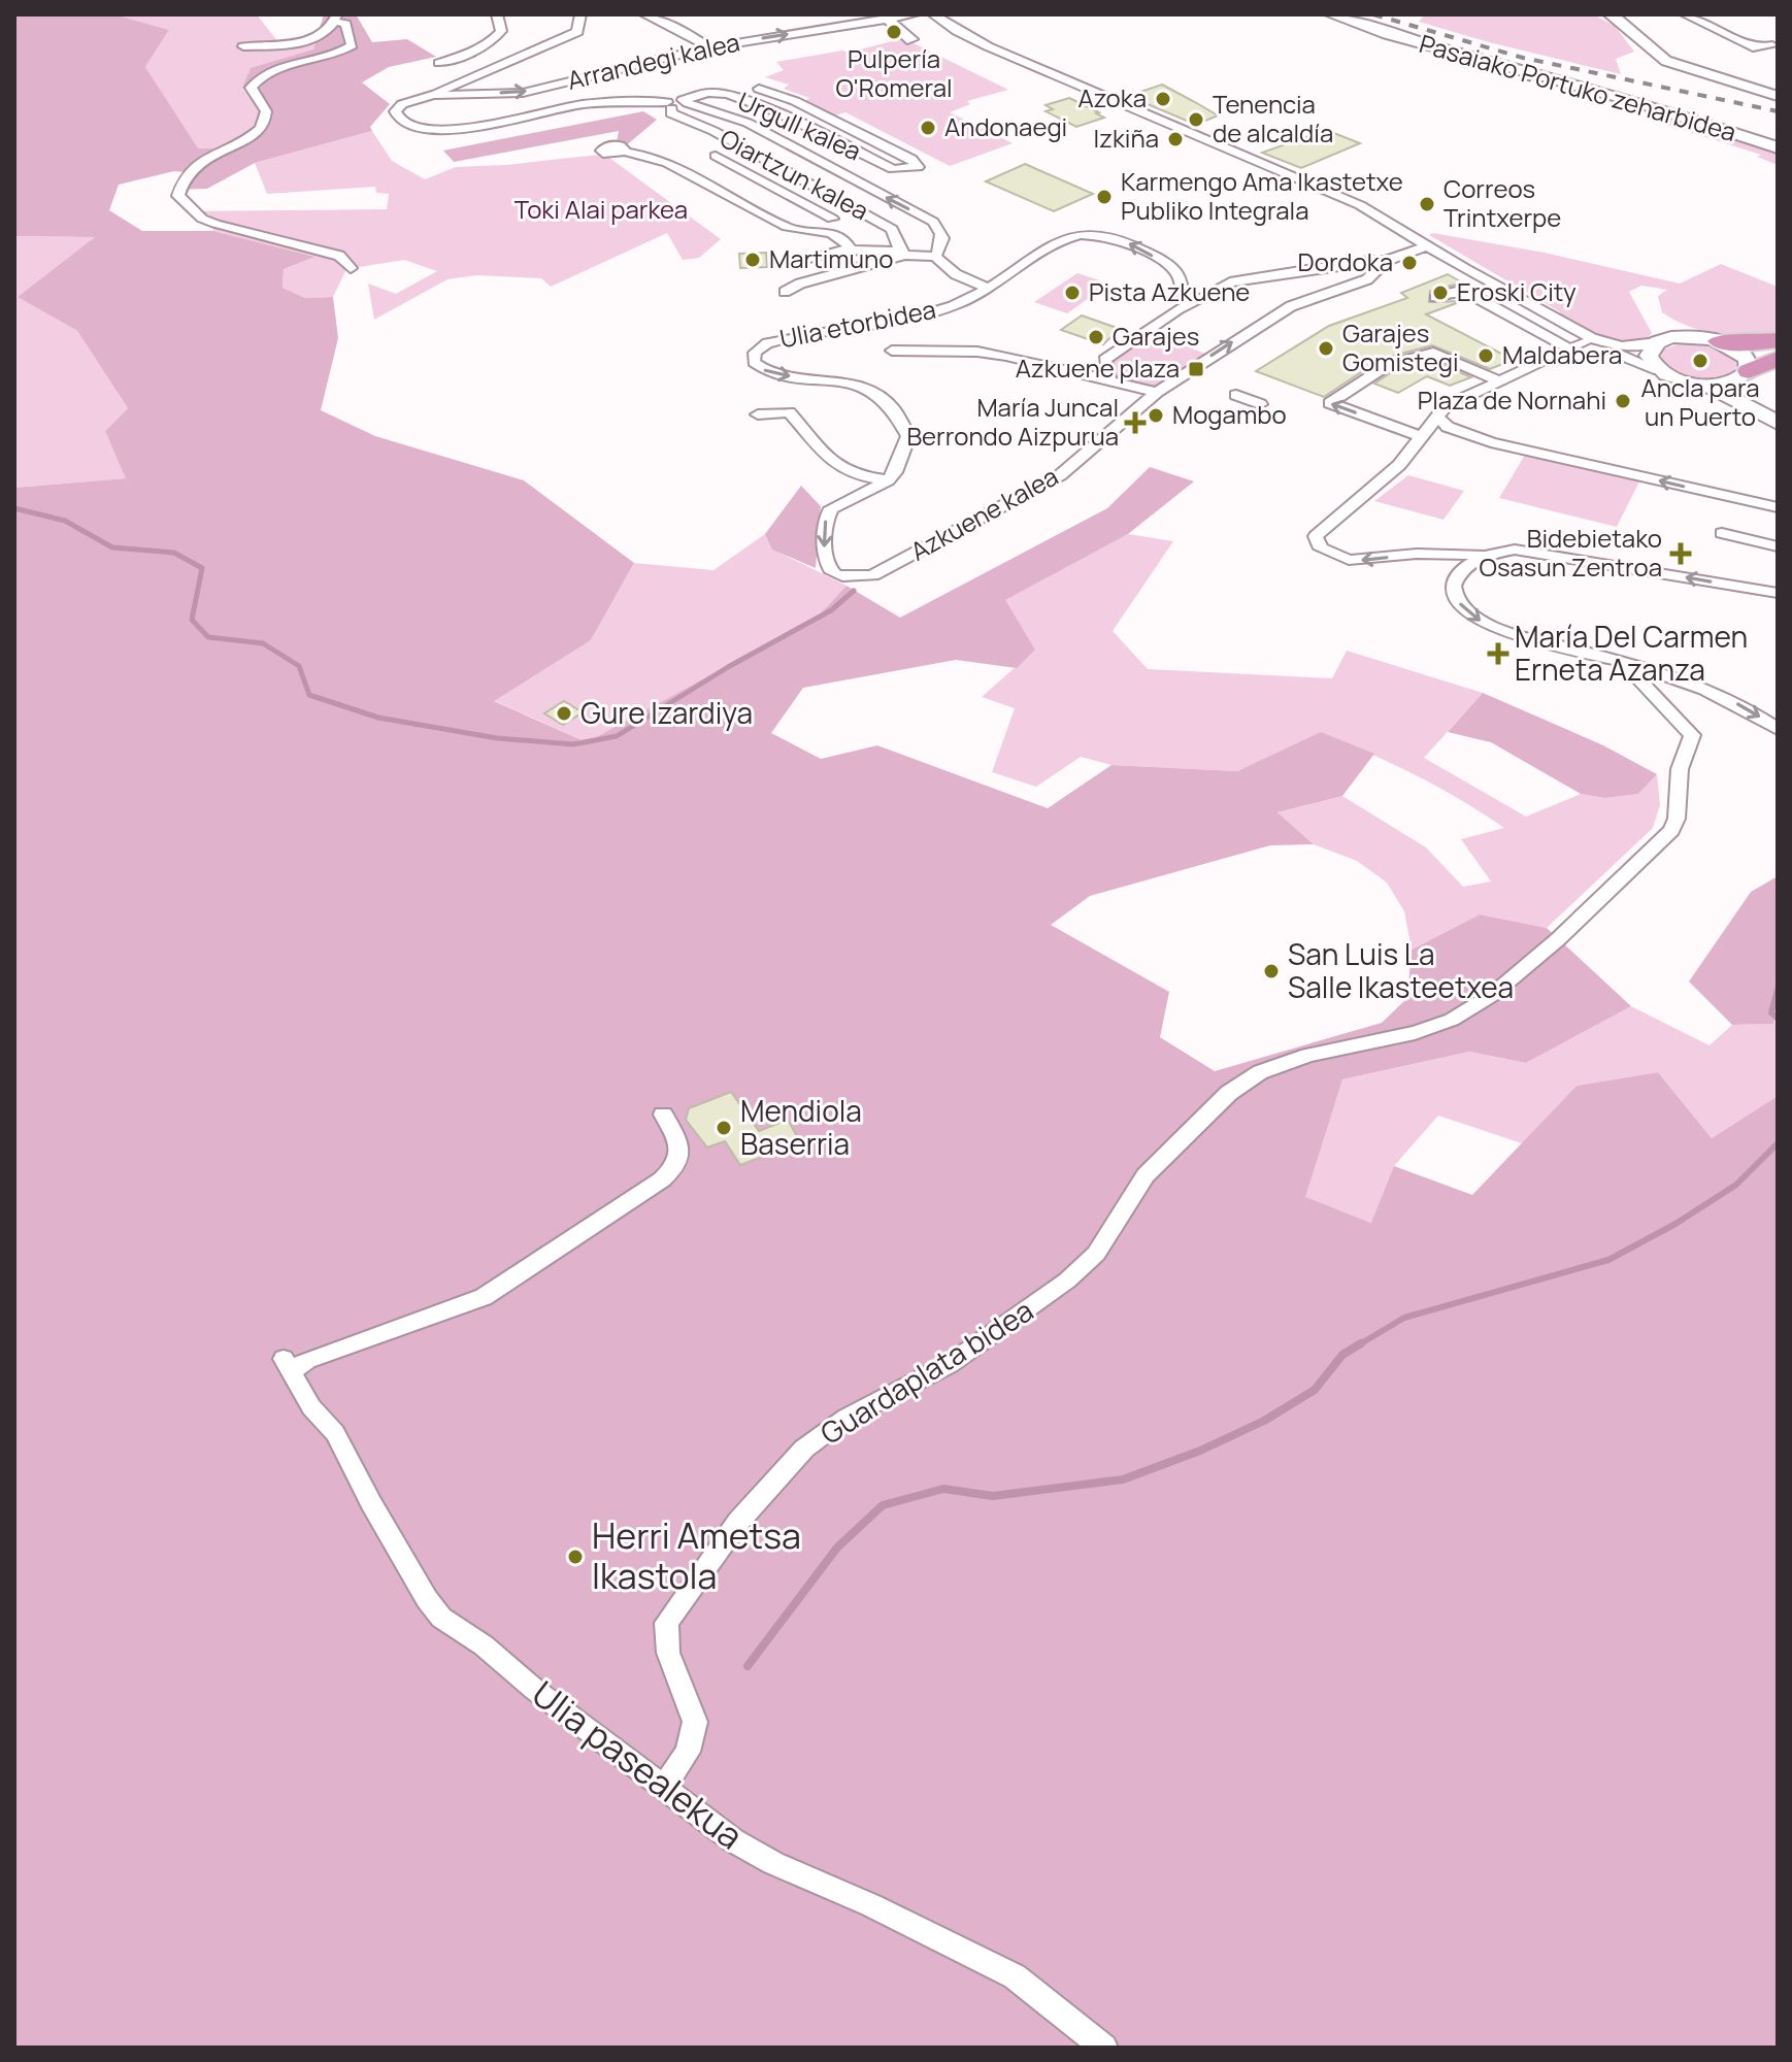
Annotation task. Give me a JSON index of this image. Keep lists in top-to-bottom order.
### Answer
{
  "streets": {
    "main road": ["Pasaiako Portuko zeharbidea"],
    "street": [
      "Arrandegi kalea",
      "Urgull kalea",
      "Oiartzun kalea",
      "Ulia etorbidea",
      "Azkuene kalea",
      "Guardaplata bidea",
      "Ulia pasealekua"
    ]
  },
  "crossings": [
    ["Arrandegi kalea", "Oiartzun kalea"],
    ["Urgull kalea", "Oiartzun kalea"],
    ["Ulia etorbidea", "Azkuene kalea"],
    ["Guardaplata bidea", "Ulia pasealekua"]
  ],
  "parks": ["Toki Alai parkea"],
  "places": {
    "other": [
      "Pulpería O'Romeral",
      "Azoka",
      "Tenencia de alcaldía",
      "Andonaegi",
      "Izkiña",
      "Karmengo Ama Ikastetxe Publiko Integrala",
      "Correos Trintxerpe",
      "Martimuno",
      "Dordoka",
      "Pista Azkuene",
      "Eroski City",
      "Garajes",
      "Garajes Gomistegi",
      "Maldabera",
      "Ancla para un Puerto",
      "Plaza de Nornahi",
      "Mogambo",
      "Gure Izardiya",
      "San Luis La Salle Ikasteetxea",
      "Mendiola Baserria",
      "Herri Ametsa Ikastola"
    ],
    "transit": ["Azkuene plaza"],
    "health": ["María Juncal Berrondo Aizpurua", "Bidebietako Osasun Zentroa", "María Del Carmen Erneta Azanza"]
  }
}
